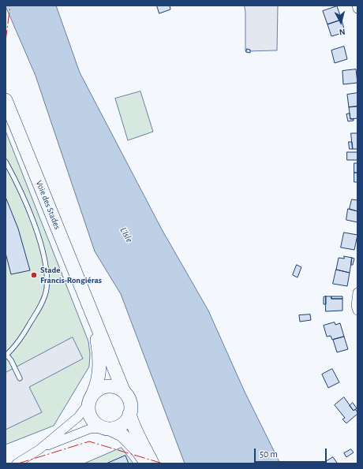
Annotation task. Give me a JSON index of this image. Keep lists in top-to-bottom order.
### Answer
{
  "streets": {
    "main road": ["Voie des Stades"]
  },
  "water": ["L'Isle"],
  "places": ["Stade Francis-Rongiéras"],
  "scale_bar": "50 m",
  "north": "bottom"
}
